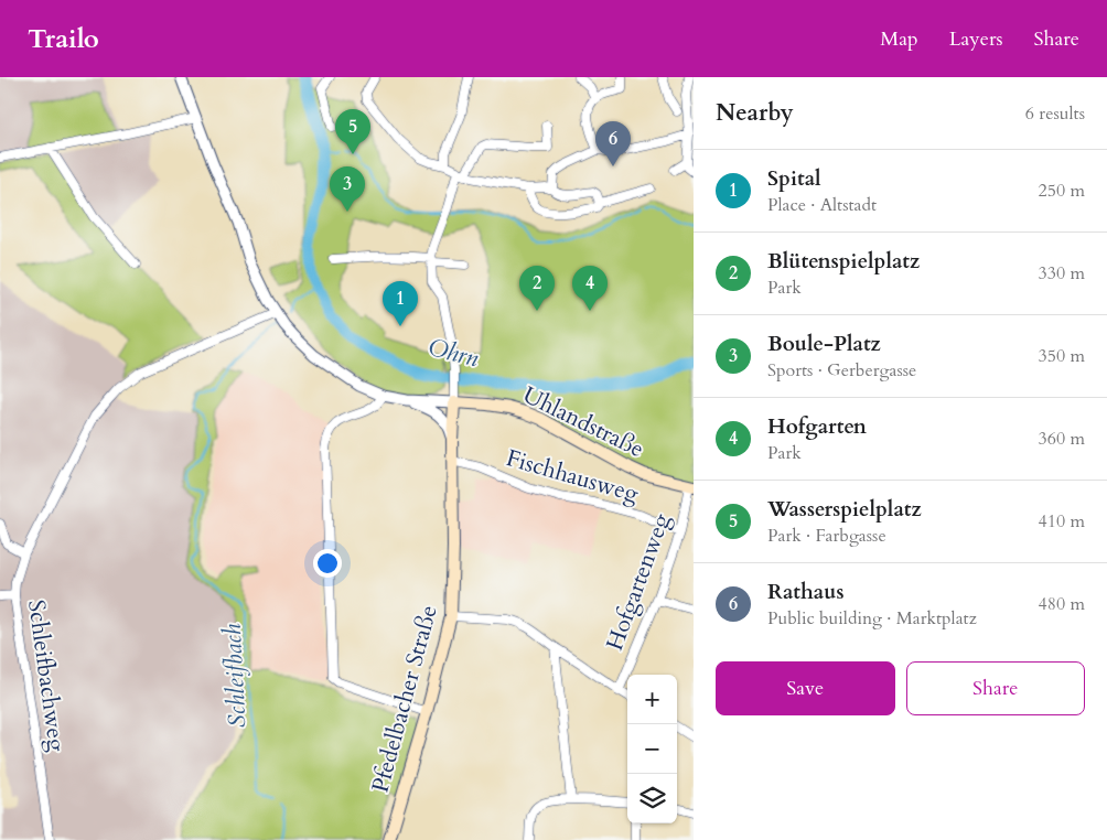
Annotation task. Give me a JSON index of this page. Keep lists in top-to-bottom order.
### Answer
{
  "streets": {
    "main road": ["Uhlandstraße", "Pfedelbacher Straße"],
    "street": ["Fischhausweg", "Hofgartenweg", "Schleifbachweg"]
  },
  "crossings": [
    ["Uhlandstraße", "Hofgartenweg"],
    ["Uhlandstraße", "Pfedelbacher Straße"],
    ["Fischhausweg", "Hofgartenweg"],
    ["Fischhausweg", "Pfedelbacher Straße"]
  ],
  "water": ["Ohrn", "Schleifbach"],
  "page": {
    "header": "Trailo",
    "nav": ["Map", "Layers", "Share"],
    "heading": ["Nearby", "6 results"],
    "pins": [
      "5",
      "6",
      "3",
      "2",
      "4",
      "1"
    ],
    "list": [
      {
        "mark": "1",
        "name": "Spital",
        "note": "Place · Altstadt",
        "value": "250 m"
      },
      {
        "mark": "2",
        "name": "Blütenspielplatz",
        "note": "Park",
        "value": "330 m"
      },
      {
        "mark": "3",
        "name": "Boule-Platz",
        "note": "Sports · Gerbergasse",
        "value": "350 m"
      },
      {
        "mark": "4",
        "name": "Hofgarten",
        "note": "Park",
        "value": "360 m"
      },
      {
        "mark": "5",
        "name": "Wasserspielplatz",
        "note": "Park · Farbgasse",
        "value": "410 m"
      },
      {
        "mark": "6",
        "name": "Rathaus",
        "note": "Public building · Marktplatz",
        "value": "480 m"
      }
    ],
    "buttons": ["Save", "Share"],
    "map_buttons": ["+", "−"]
  }
}
